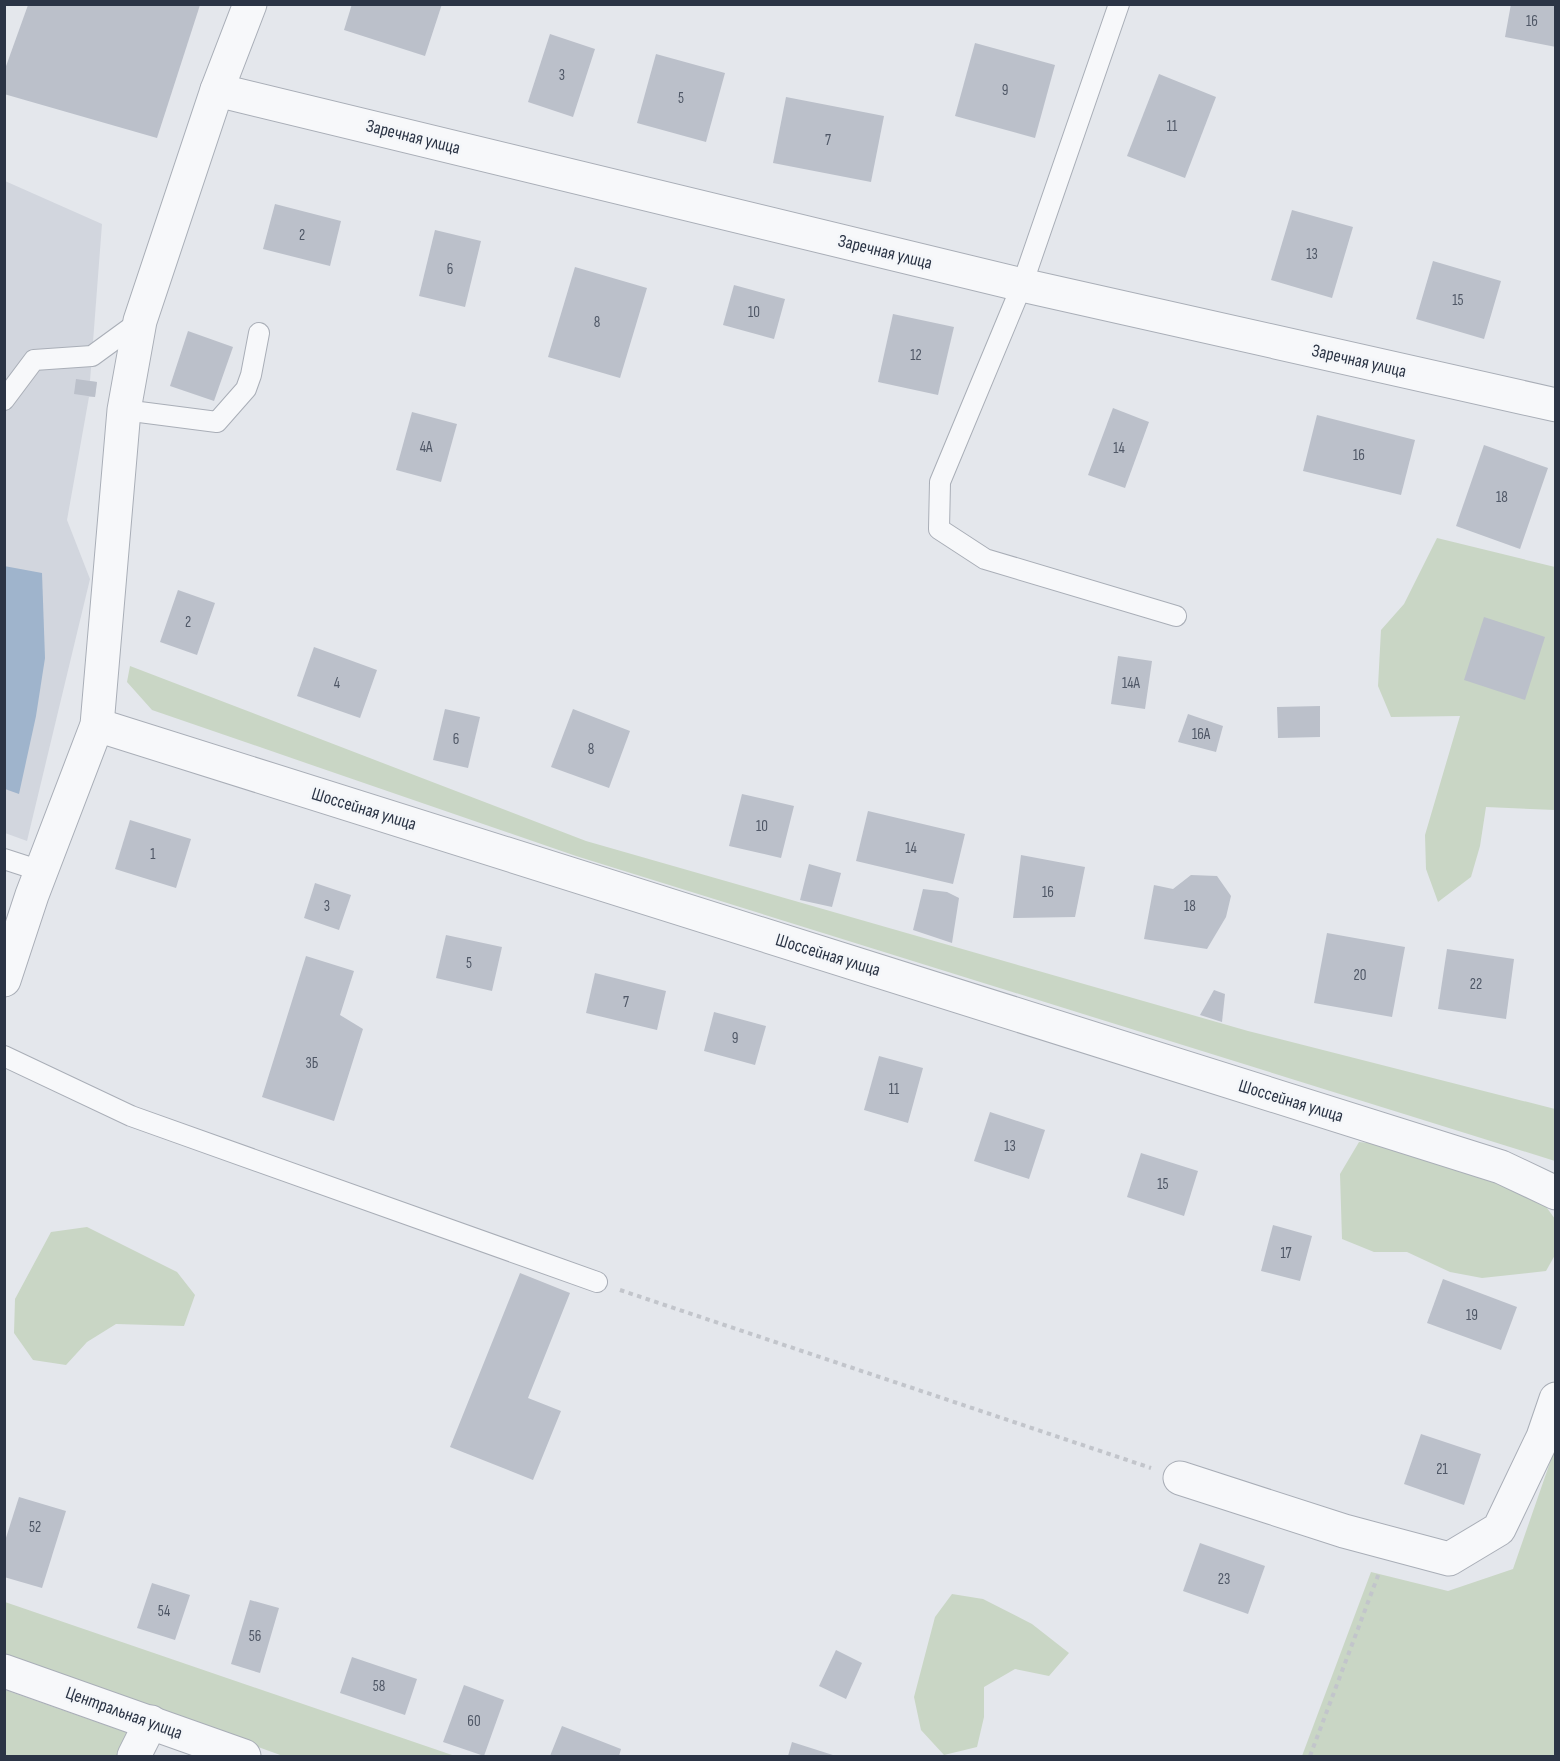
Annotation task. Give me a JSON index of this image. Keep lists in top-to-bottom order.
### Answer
{
  "streets": {
    "street": ["Заречная улица", "Шоссейная улица", "Центральная улица"]
  },
  "house_numbers": [
    "16",
    "3",
    "9",
    "5",
    "11",
    "7",
    "2",
    "13",
    "6",
    "15",
    "10",
    "8",
    "12",
    "4А",
    "14",
    "16",
    "18",
    "2",
    "4",
    "14А",
    "16А",
    "6",
    "8",
    "10",
    "14",
    "1",
    "16",
    "3",
    "18",
    "5",
    "20",
    "22",
    "7",
    "9",
    "3Б",
    "11",
    "13",
    "15",
    "17",
    "19",
    "21",
    "52",
    "23",
    "54",
    "56",
    "58",
    "60"
  ]
}
